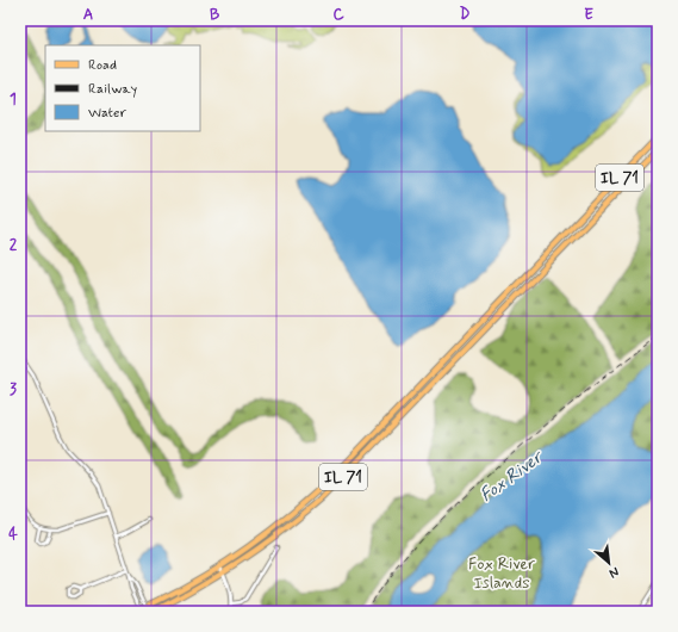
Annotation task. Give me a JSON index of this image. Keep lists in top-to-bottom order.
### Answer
{
  "streets": {
    "main road": ["IL 71"]
  },
  "water": ["Fox River"],
  "parks": ["Fox River Islands"],
  "legend": ["Road", "Railway", "Water"],
  "north": "bottom right",
  "grid": {
    "columns": [
      "A",
      "B",
      "C",
      "D",
      "E"
    ],
    "rows": [
      "1",
      "2",
      "3",
      "4"
    ]
  }
}
